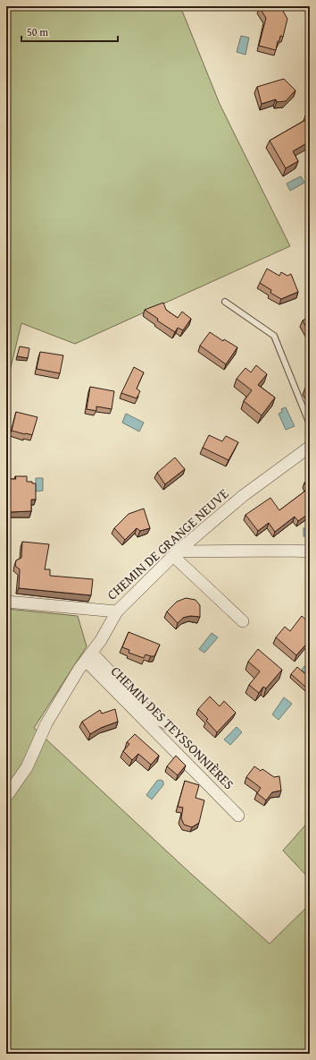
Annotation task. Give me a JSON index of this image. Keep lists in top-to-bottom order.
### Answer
{
  "streets": {
    "street": ["CHEMIN DE GRANGE NEUVE", "CHEMIN DES TEYSSONNIÈRES"]
  },
  "scale_bar": "50 m"
}
